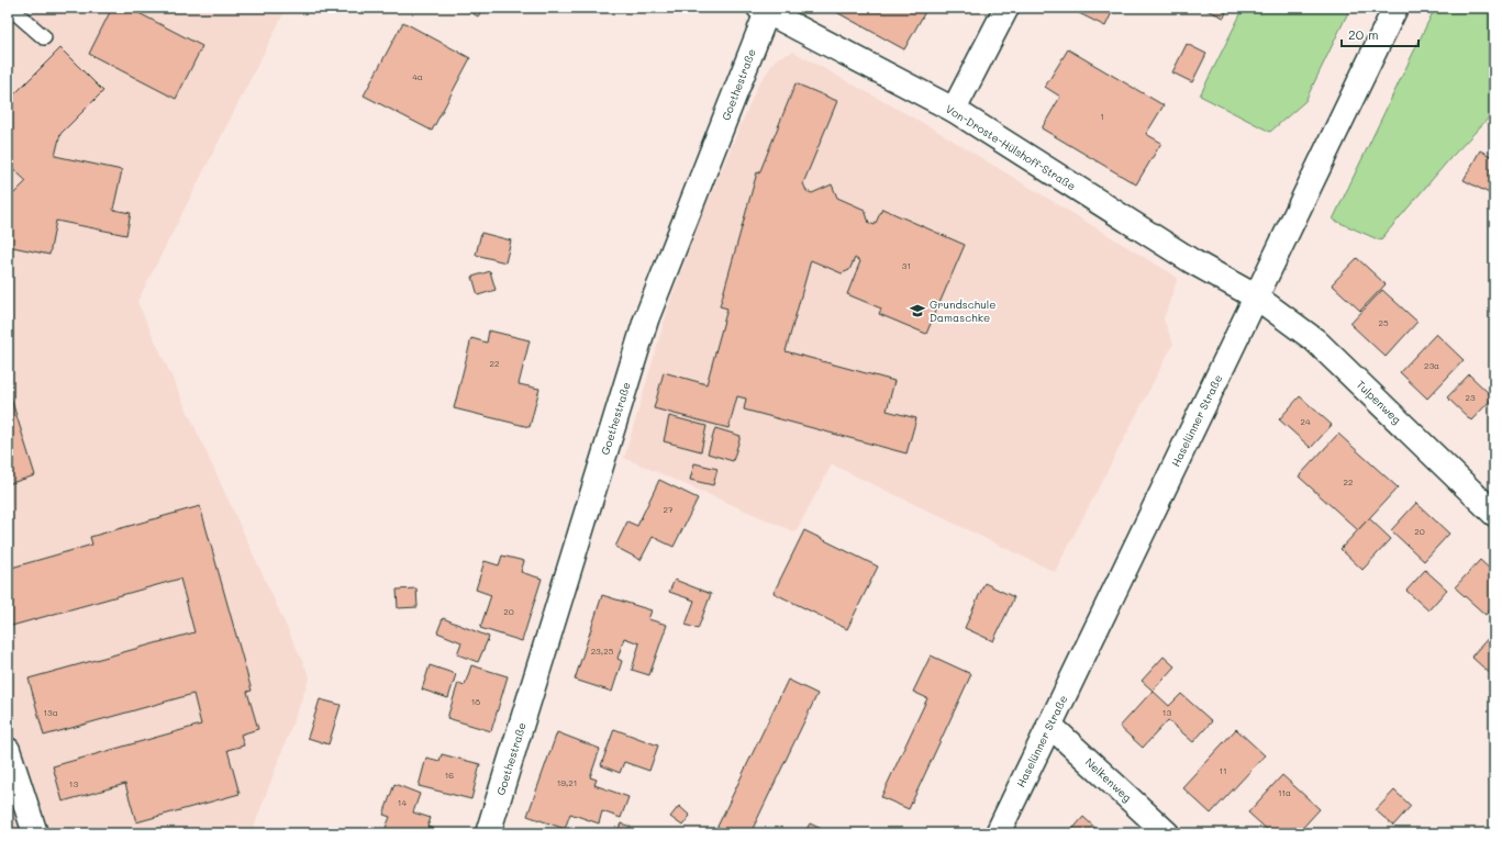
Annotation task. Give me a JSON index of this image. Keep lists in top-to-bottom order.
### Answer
{
  "streets": {
    "street": [
      "Goethestraße",
      "Von-Droste-Hülshoff-Straße",
      "Tulpenweg",
      "Haselünner Straße",
      "Nelkenweg"
    ]
  },
  "crossings": [
    ["Goethestraße", "Von-Droste-Hülshoff-Straße"],
    ["Von-Droste-Hülshoff-Straße", "Tulpenweg"],
    ["Von-Droste-Hülshoff-Straße", "Haselünner Straße"],
    ["Tulpenweg", "Haselünner Straße"],
    ["Haselünner Straße", "Nelkenweg"]
  ],
  "places": {
    "school or university": ["Grundschule Damaschke"]
  },
  "house_numbers": [
    "4a",
    "1",
    "31",
    "25",
    "22",
    "23a",
    "23",
    "24",
    "22",
    "27",
    "20",
    "20",
    "23,25",
    "18",
    "13a",
    "13",
    "11",
    "16",
    "19,21",
    "13",
    "11a",
    "14"
  ],
  "scale_bar": "20 m"
}
